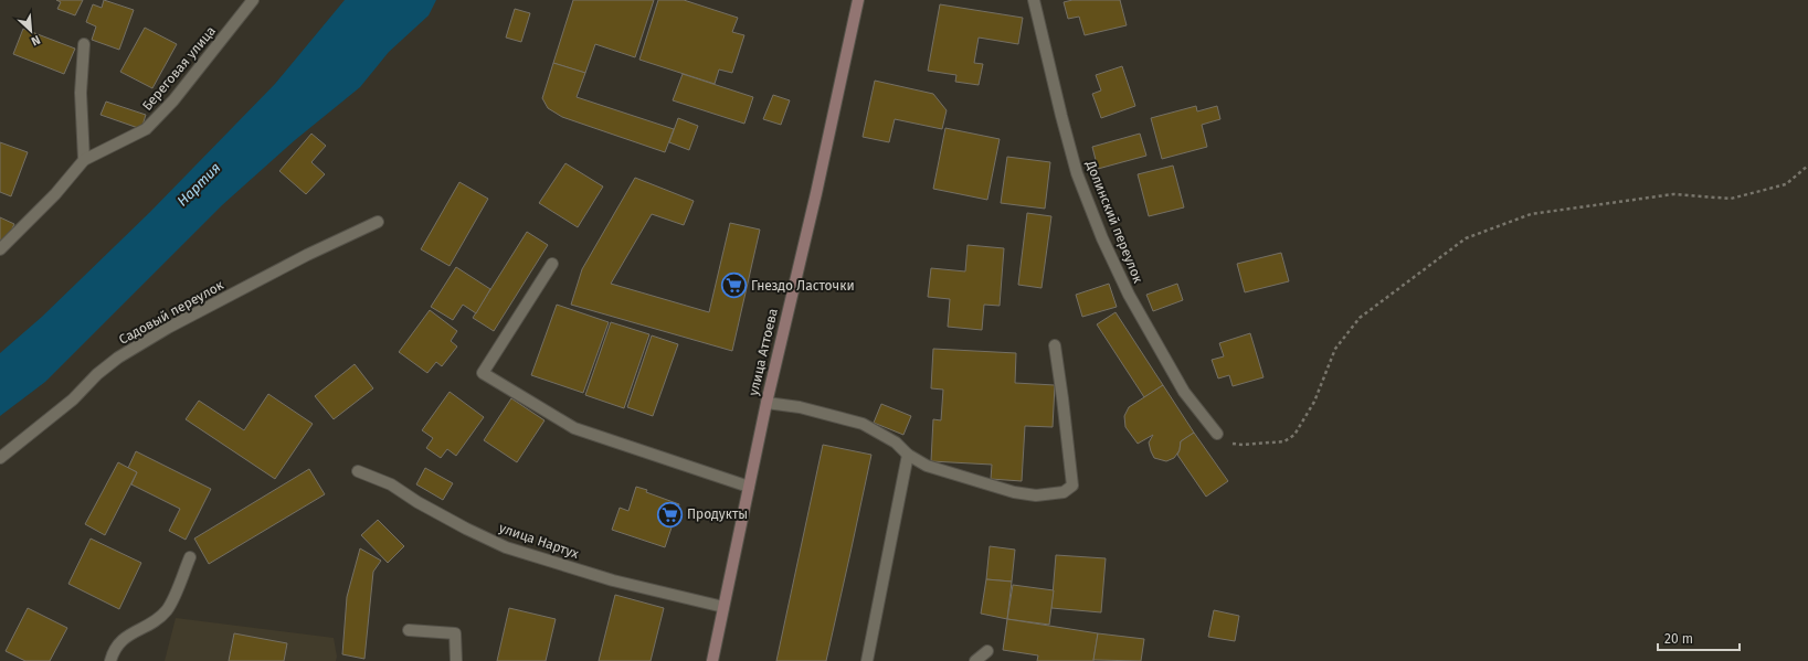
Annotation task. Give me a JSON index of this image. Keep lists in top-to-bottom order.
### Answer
{
  "streets": {
    "street": [
      "Береговая улица",
      "Долинский переулок",
      "Садовый переулок",
      "улица Аттоева",
      "улица Нартух"
    ]
  },
  "crossings": [
    ["улица Аттоева", "улица Нартух"]
  ],
  "water": ["Нартия"],
  "places": {
    "supermarket": ["Гнездо Ласточки", "Продукты"]
  },
  "scale_bar": "20 m",
  "north": "bottom right"
}
